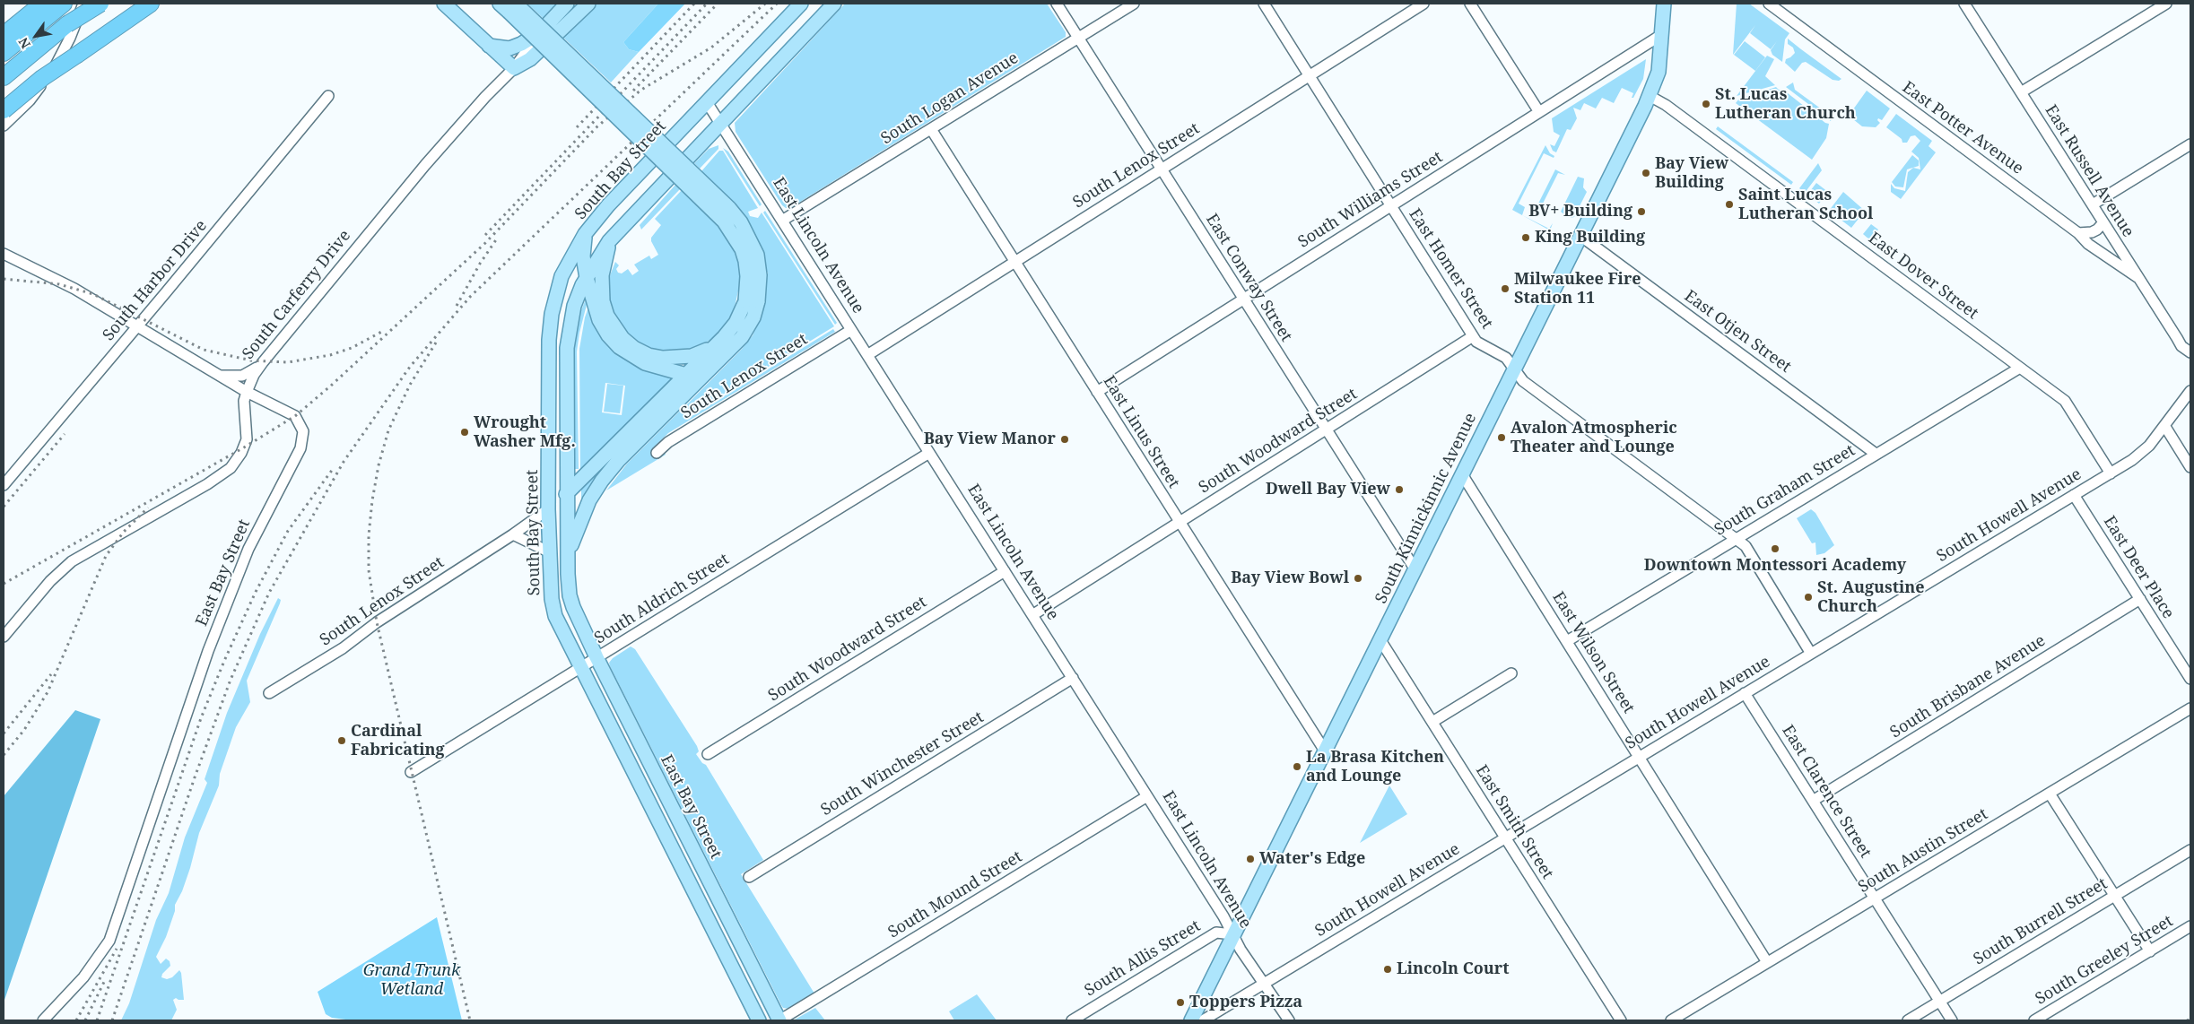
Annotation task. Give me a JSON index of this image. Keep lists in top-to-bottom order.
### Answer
{
  "streets": {
    "main road": [
      "South Bay Street",
      "South Carferry Drive",
      "South Kinnickinnic Avenue",
      "East Bay Street"
    ],
    "street": [
      "South Logan Avenue",
      "East Potter Avenue",
      "South Lenox Street",
      "East Russell Avenue",
      "South Williams Street",
      "East Lincoln Avenue",
      "East Homer Street",
      "East Dover Street",
      "East Conway Street",
      "South Harbor Drive",
      "East Otjen Street",
      "East Linus Street",
      "South Woodward Street",
      "South Graham Street",
      "South Howell Avenue",
      "East Deer Place",
      "South Aldrich Street",
      "East Wilson Street",
      "South Brisbane Avenue",
      "South Winchester Street",
      "East Clarence Street",
      "East Smith Street",
      "South Austin Street",
      "South Mound Street",
      "South Burrell Street",
      "South Allis Street",
      "South Greeley Street"
    ]
  },
  "crossings": [
    ["South Logan Avenue", "East Lincoln Avenue"],
    ["South Logan Avenue", "East Conway Street"],
    ["South Logan Avenue", "East Linus Street"],
    ["East Potter Avenue", "East Russell Avenue"],
    ["South Lenox Street", "South Bay Street"],
    ["South Lenox Street", "East Lincoln Avenue"],
    ["South Lenox Street", "East Homer Street"],
    ["South Lenox Street", "East Conway Street"],
    ["South Lenox Street", "East Linus Street"],
    ["South Bay Street", "East Lincoln Avenue"],
    ["South Bay Street", "South Aldrich Street"],
    ["South Williams Street", "East Homer Street"],
    ["South Williams Street", "East Conway Street"],
    ["South Williams Street", "East Linus Street"],
    ["South Williams Street", "South Kinnickinnic Avenue"],
    ["East Lincoln Avenue", "South Woodward Street"],
    ["East Lincoln Avenue", "South Kinnickinnic Avenue"],
    ["East Lincoln Avenue", "South Howell Avenue"],
    ["East Lincoln Avenue", "South Aldrich Street"],
    ["East Lincoln Avenue", "South Winchester Street"],
    ["East Lincoln Avenue", "South Mound Street"],
    ["East Lincoln Avenue", "South Allis Street"],
    ["East Homer Street", "South Woodward Street"],
    ["East Homer Street", "South Graham Street"],
    ["East Homer Street", "South Kinnickinnic Avenue"],
    ["East Homer Street", "South Howell Avenue"],
    ["East Dover Street", "South Graham Street"],
    ["East Dover Street", "South Kinnickinnic Avenue"],
    ["East Dover Street", "South Howell Avenue"],
    ["East Conway Street", "South Woodward Street"],
    ["East Conway Street", "South Kinnickinnic Avenue"],
    ["South Harbor Drive", "East Bay Street"],
    ["South Carferry Drive", "East Bay Street"],
    ["East Otjen Street", "South Graham Street"],
    ["East Otjen Street", "South Kinnickinnic Avenue"],
    ["East Linus Street", "South Woodward Street"],
    ["East Linus Street", "South Kinnickinnic Avenue"],
    ["South Graham Street", "East Wilson Street"],
    ["South Kinnickinnic Avenue", "East Wilson Street"],
    ["South Kinnickinnic Avenue", "East Smith Street"],
    ["South Kinnickinnic Avenue", "South Allis Street"],
    ["South Howell Avenue", "East Deer Place"],
    ["South Howell Avenue", "East Wilson Street"],
    ["South Howell Avenue", "East Clarence Street"],
    ["South Howell Avenue", "East Smith Street"],
    ["East Deer Place", "South Brisbane Avenue"],
    ["East Bay Street", "South Aldrich Street"],
    ["East Bay Street", "South Mound Street"],
    ["East Wilson Street", "South Austin Street"],
    ["South Brisbane Avenue", "East Clarence Street"],
    ["East Clarence Street", "South Austin Street"],
    ["East Clarence Street", "South Burrell Street"]
  ],
  "parks": ["Grand Trunk Wetland"],
  "places": [
    "St. Lucas Lutheran Church",
    "Bay View Building",
    "Saint Lucas Lutheran School",
    "BV+ Building",
    "King Building",
    "Milwaukee Fire Station 11",
    "Wrought Washer Mfg.",
    "Avalon Atmospheric Theater and Lounge",
    "Bay View Manor",
    "Dwell Bay View",
    "Downtown Montessori Academy",
    "Bay View Bowl",
    "St. Augustine Church",
    "Cardinal Fabricating",
    "La Brasa Kitchen and Lounge",
    "Water's Edge",
    "Lincoln Court",
    "Toppers Pizza"
  ],
  "north": "bottom left"
}
